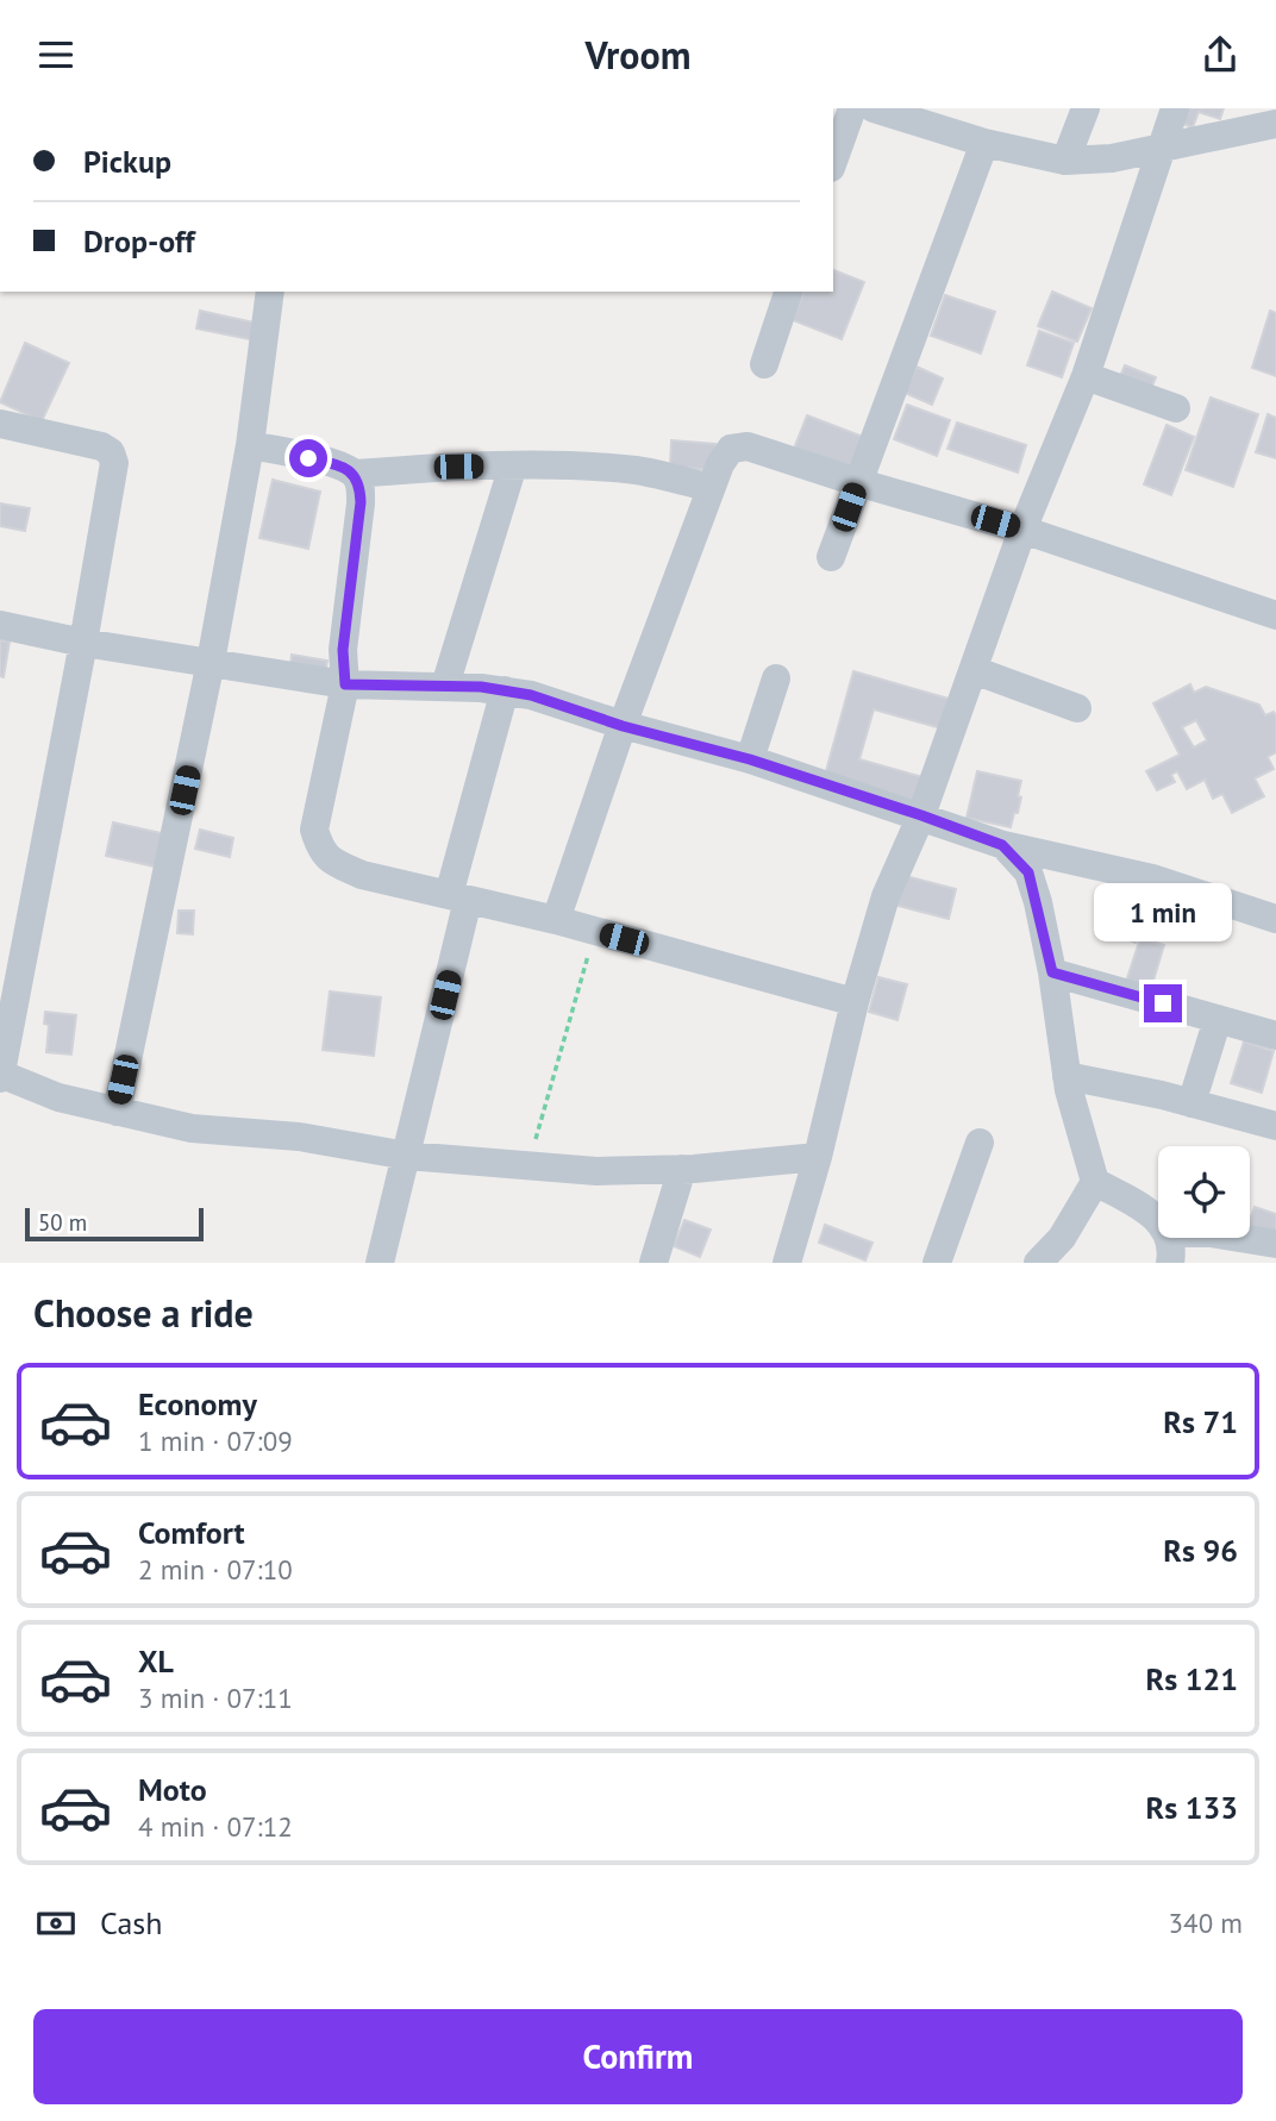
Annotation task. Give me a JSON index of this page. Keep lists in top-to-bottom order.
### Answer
{
  "scale_bar": "50 m",
  "page": {
    "header": "Vroom",
    "banner": ["Pickup", "Drop-off"],
    "bubble": "1 min",
    "scale": "50 m",
    "heading": "Choose a ride",
    "list": [
      {
        "name": "Economy",
        "note": "1 min · 07:09",
        "value": "Rs 71"
      },
      {
        "name": "Comfort",
        "note": "2 min · 07:10",
        "value": "Rs 96"
      },
      {
        "name": "XL",
        "note": "3 min · 07:11",
        "value": "Rs 121"
      },
      {
        "name": "Moto",
        "note": "4 min · 07:12",
        "value": "Rs 133"
      }
    ],
    "pay": ["Cash", "340 m"],
    "buttons": "Confirm"
  }
}
